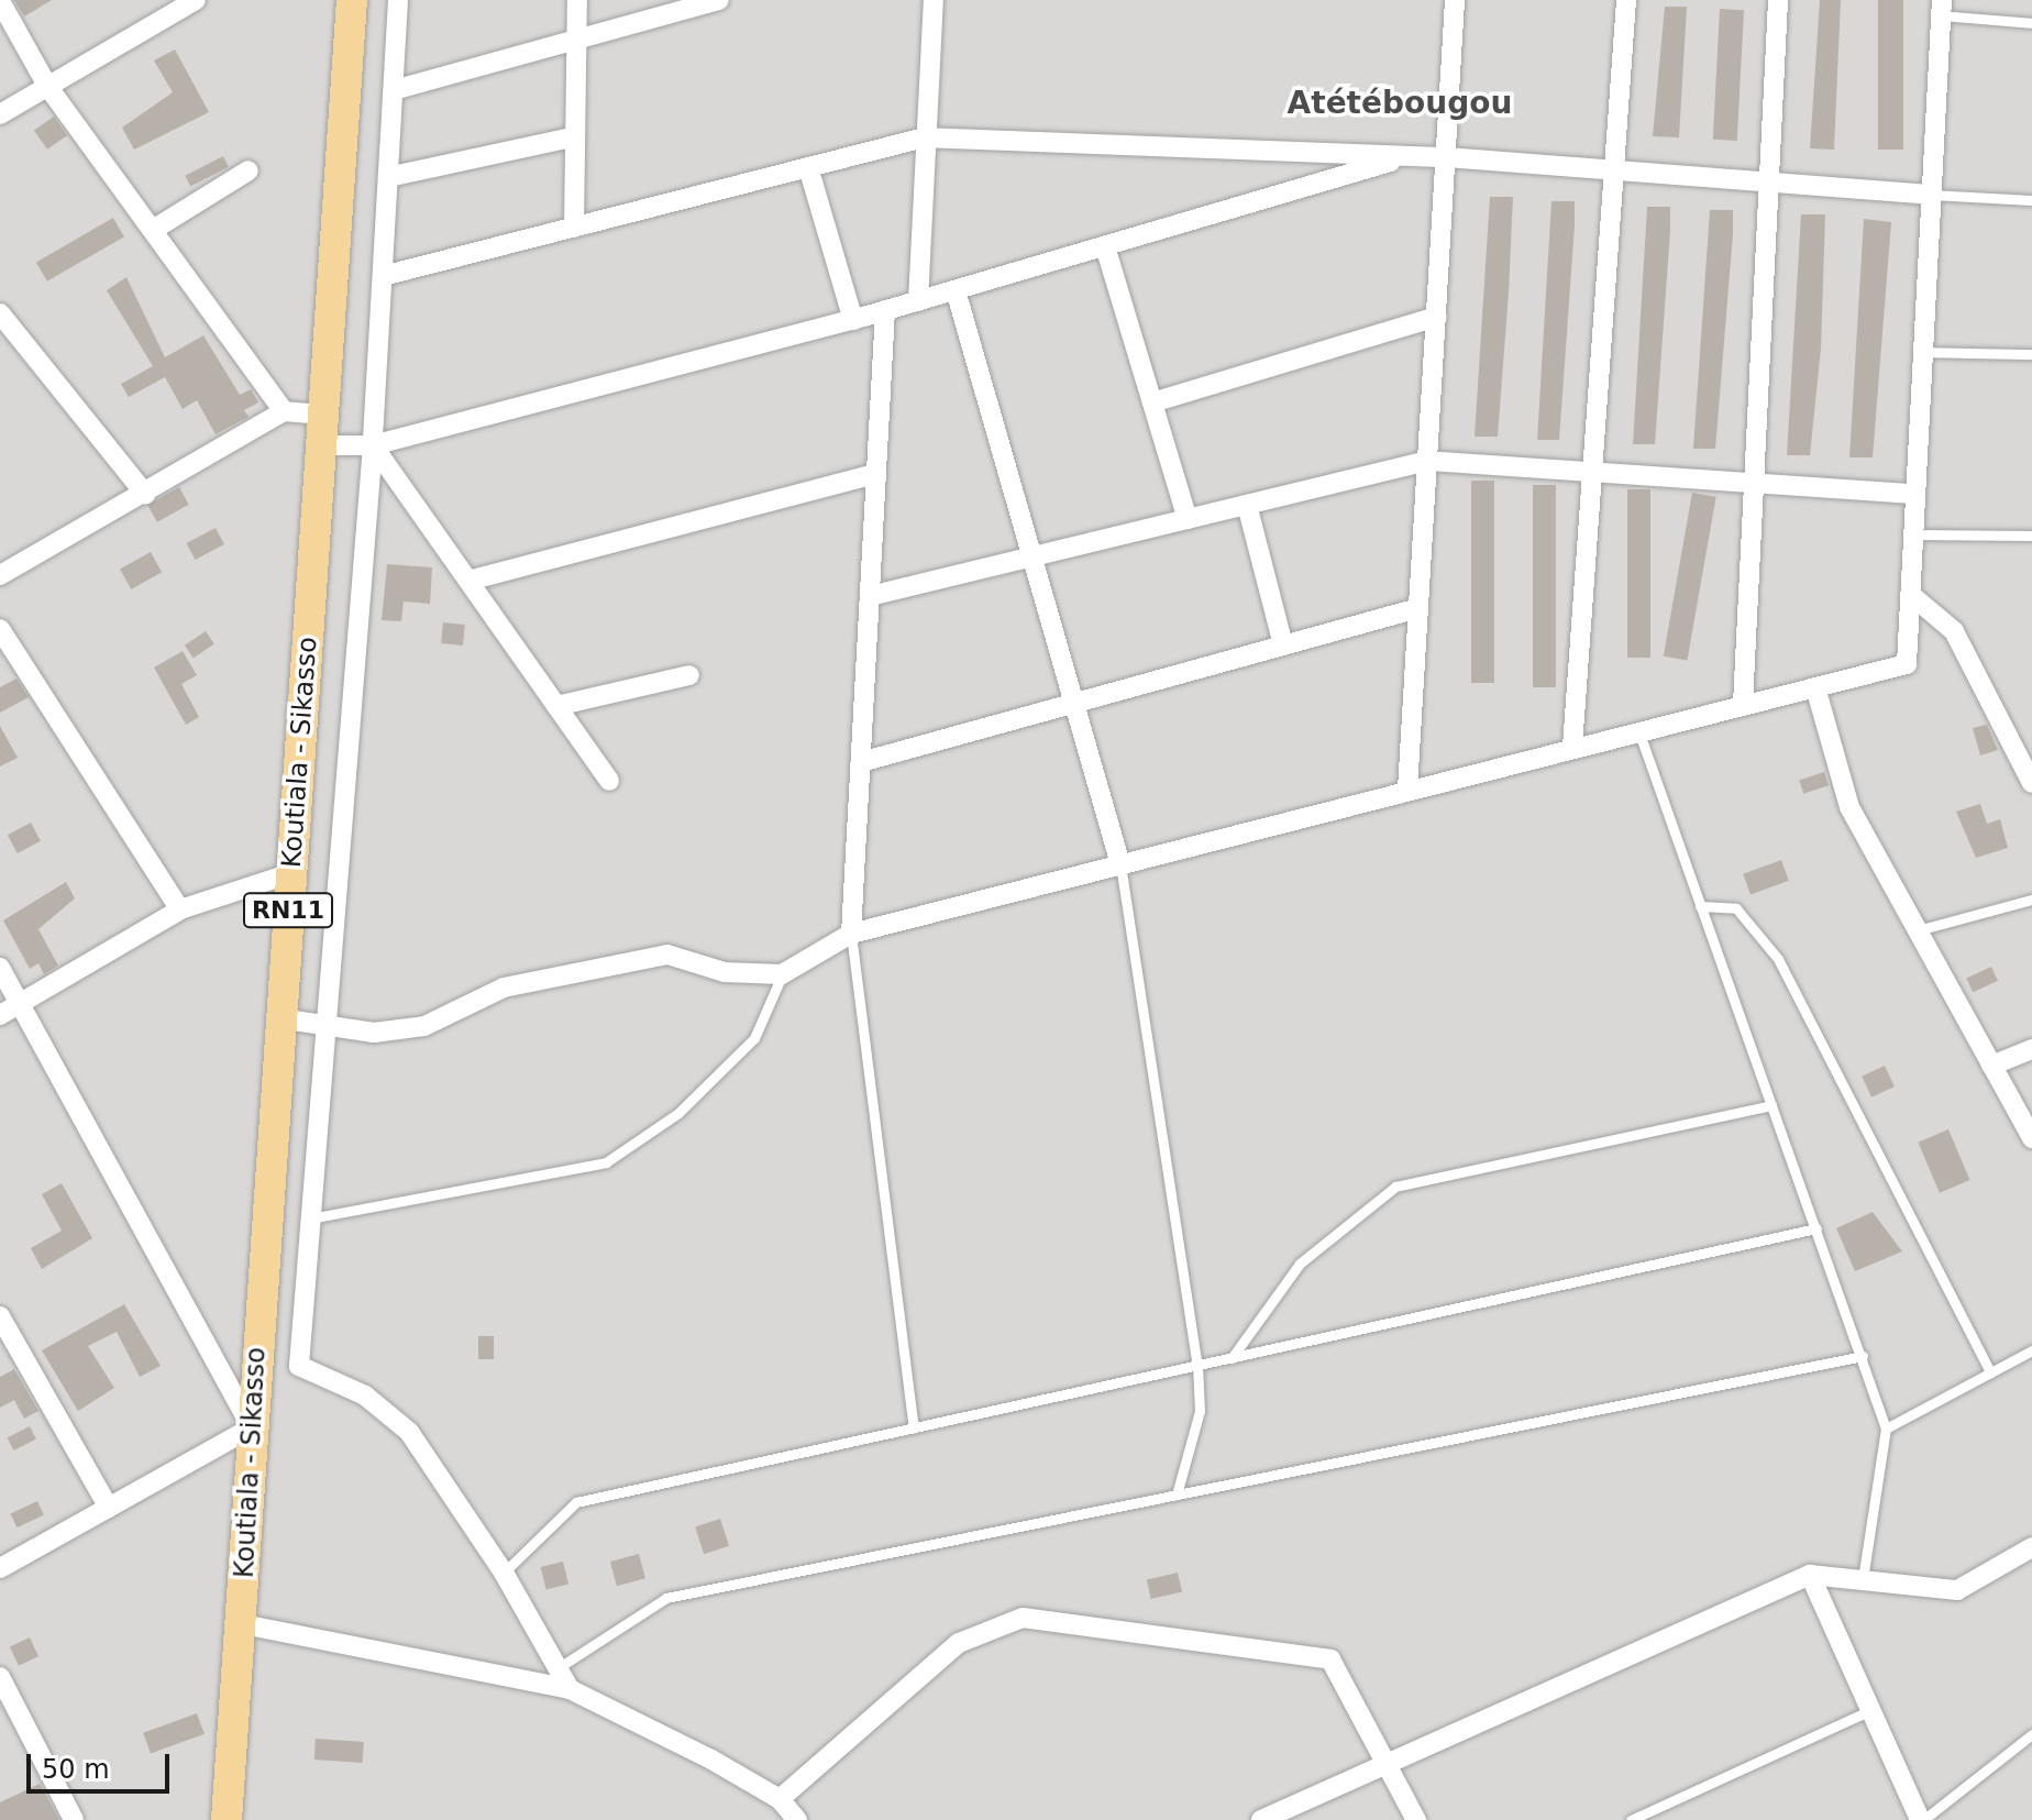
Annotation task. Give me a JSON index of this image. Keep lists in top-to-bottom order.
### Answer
{
  "streets": {
    "main road": ["Koutiala - Sikasso", "RN11"]
  },
  "districts": ["Atétébougou"],
  "scale_bar": "50 m"
}
